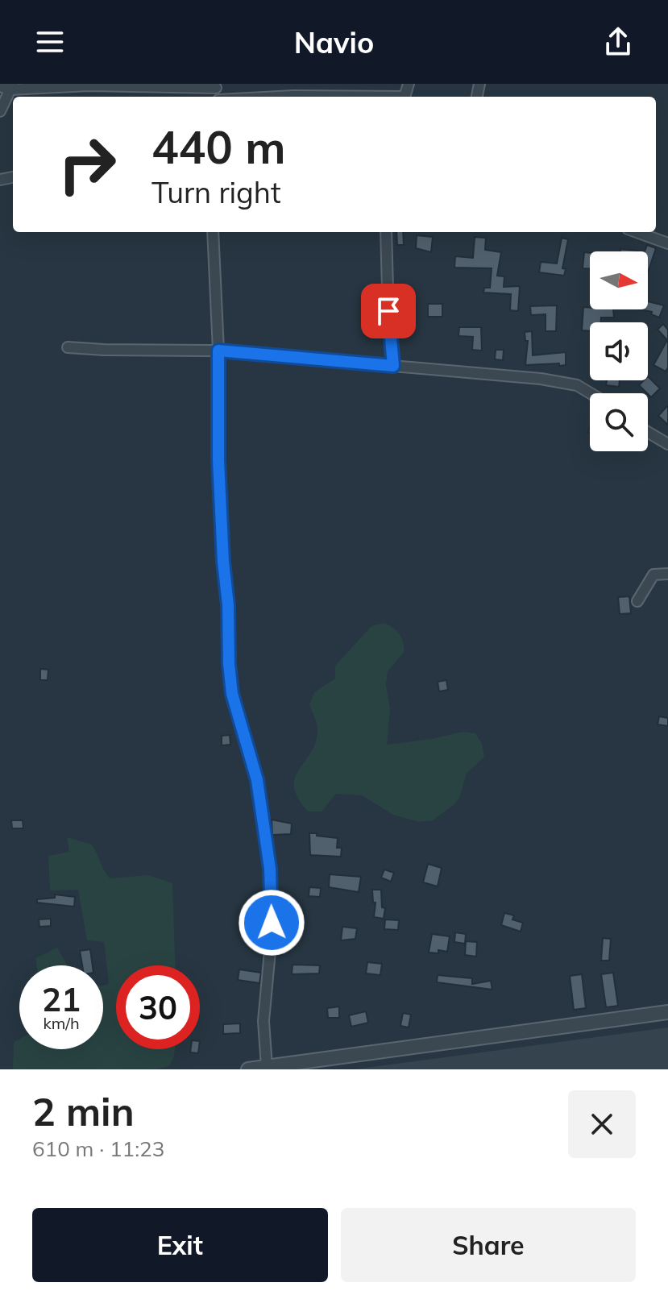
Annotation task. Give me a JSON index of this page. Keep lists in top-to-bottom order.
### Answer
{
  "north": "right",
  "page": {
    "header": "Navio",
    "turn": ["440 m", "Turn right"],
    "speed": "21 km/h",
    "limit": "30",
    "heading": ["2 min", "610 m · 11:23"],
    "buttons": ["Exit", "Share"]
  }
}
